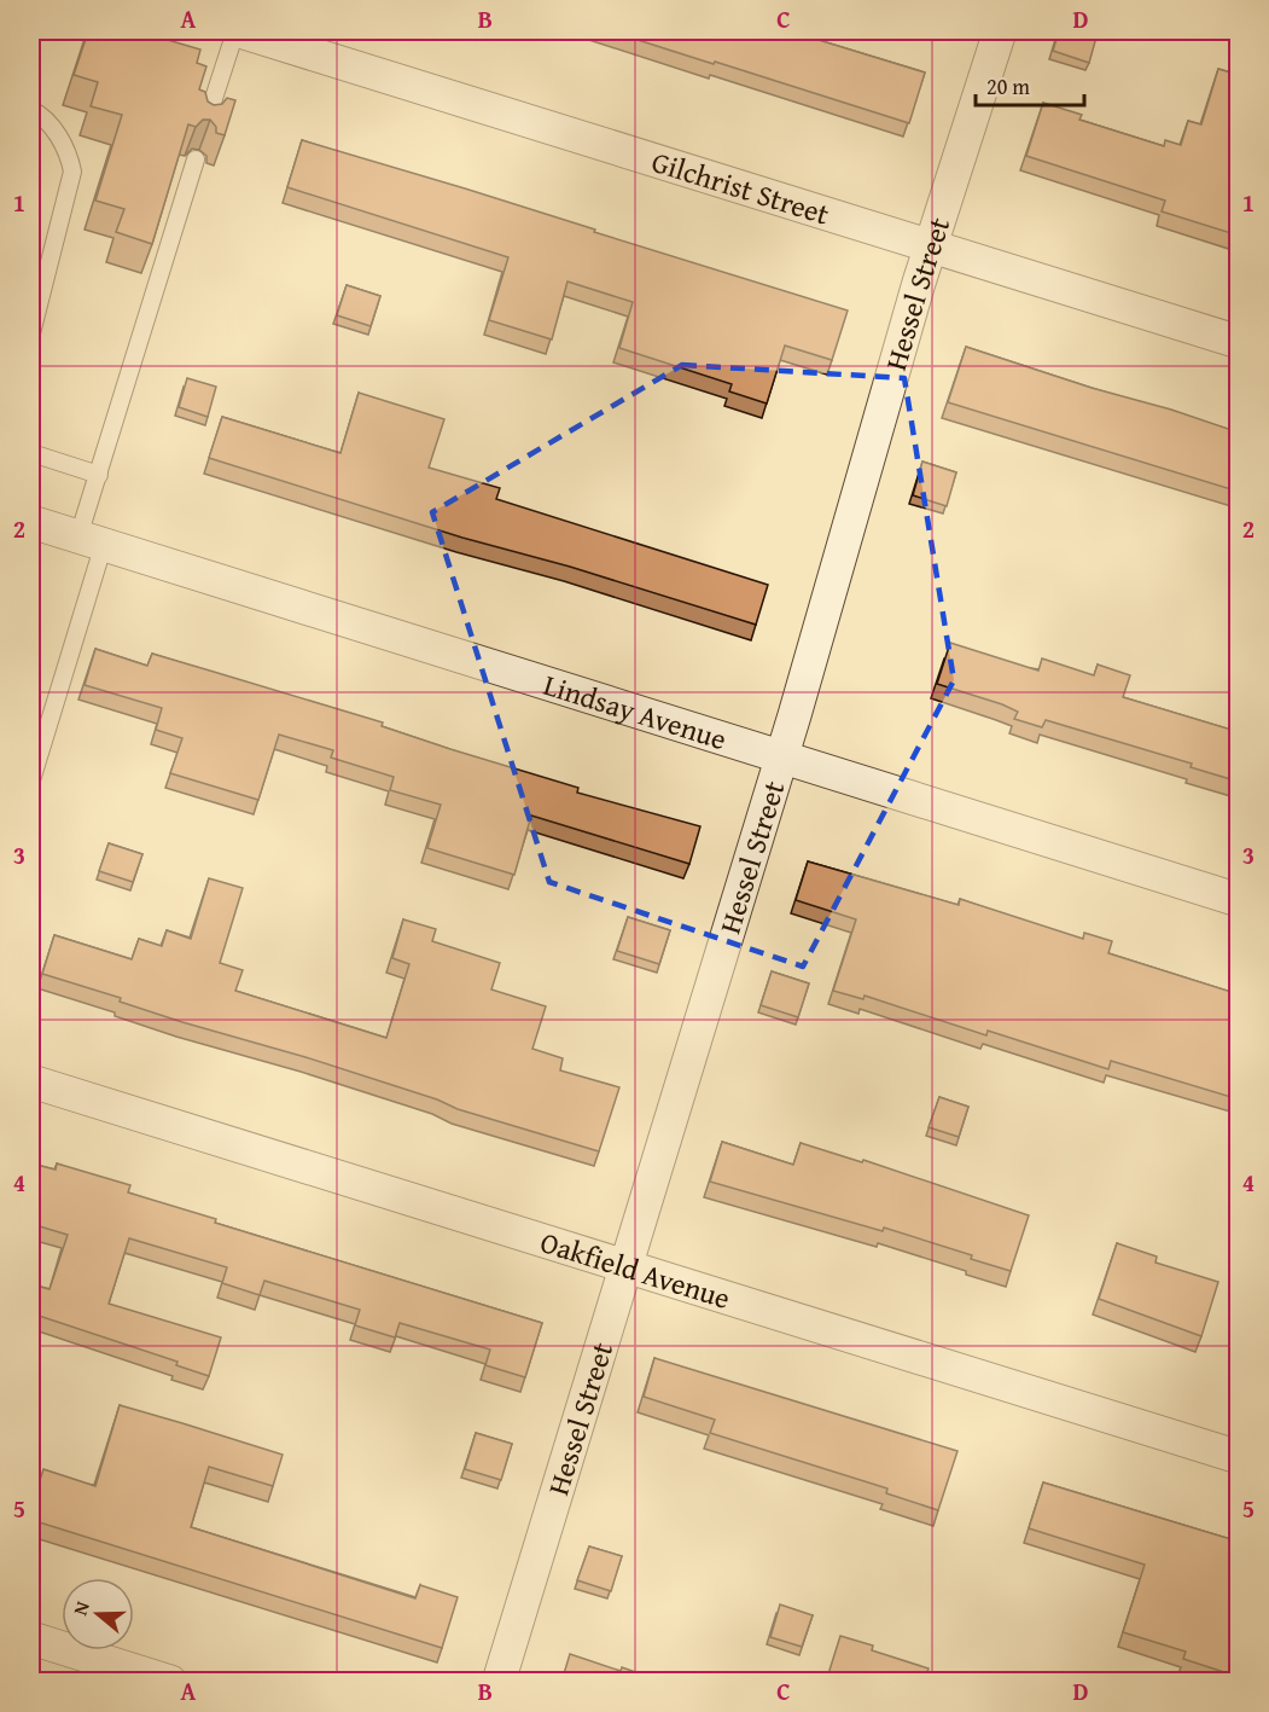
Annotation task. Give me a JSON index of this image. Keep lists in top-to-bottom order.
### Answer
{
  "streets": {
    "street": [
      "Gilchrist Street",
      "Hessel Street",
      "Lindsay Avenue",
      "Oakfield Avenue"
    ]
  },
  "crossings": [
    ["Gilchrist Street", "Hessel Street"],
    ["Hessel Street", "Lindsay Avenue"],
    ["Hessel Street", "Oakfield Avenue"]
  ],
  "scale_bar": "20 m",
  "north": "left",
  "grid": {
    "columns": [
      "A",
      "B",
      "C",
      "D"
    ],
    "rows": [
      "1",
      "2",
      "3",
      "4",
      "5"
    ]
  }
}
